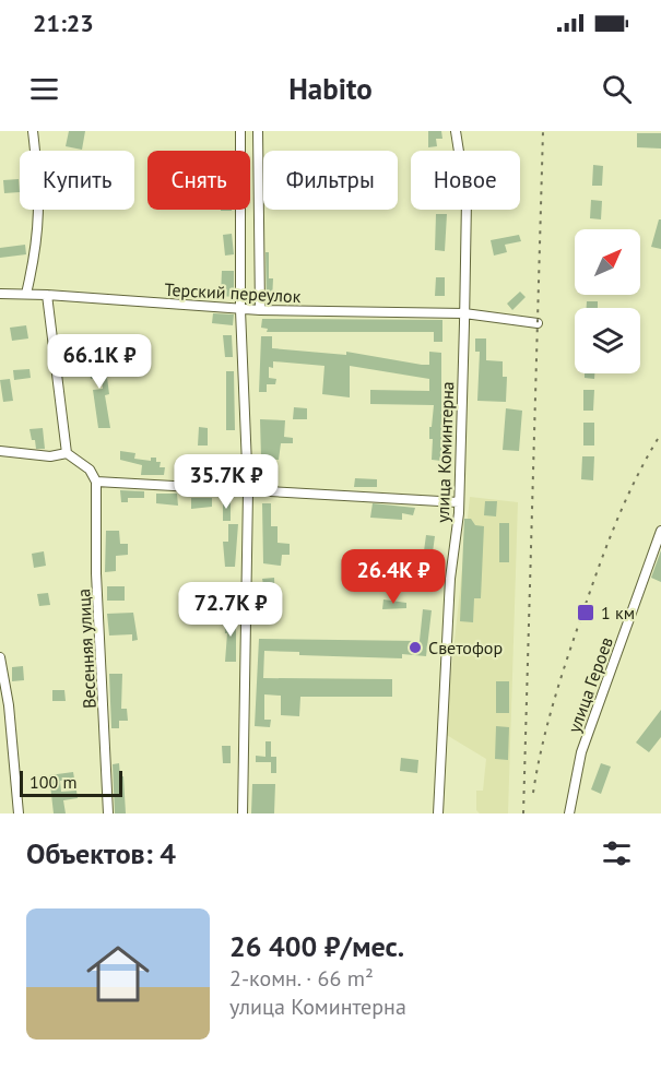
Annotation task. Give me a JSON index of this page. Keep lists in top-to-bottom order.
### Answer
{
  "streets": {
    "street": [
      "Терский переулок",
      "улица Коминтерна",
      "Весенняя улица",
      "улица Героев"
    ]
  },
  "crossings": [
    ["Терский переулок", "улица Коминтерна"]
  ],
  "places": {
    "transit": ["1 км"],
    "other": ["Светофор"]
  },
  "scale_bar": "100 m",
  "north": "top right",
  "page": {
    "status": "21:23",
    "header": "Habito",
    "chip": [
      "Купить",
      "Снять",
      "Фильтры",
      "Новое"
    ],
    "price": [
      "66.1K ₽",
      "35.7K ₽",
      "26.4K ₽",
      "72.7K ₽"
    ],
    "scale": "100 m",
    "heading": "Объектов: 4",
    "list": [
      {
        "name": "26 400 ₽/мес.",
        "note": "2-комн. · 66 m² · улица Коминтерна"
      }
    ]
  }
}
